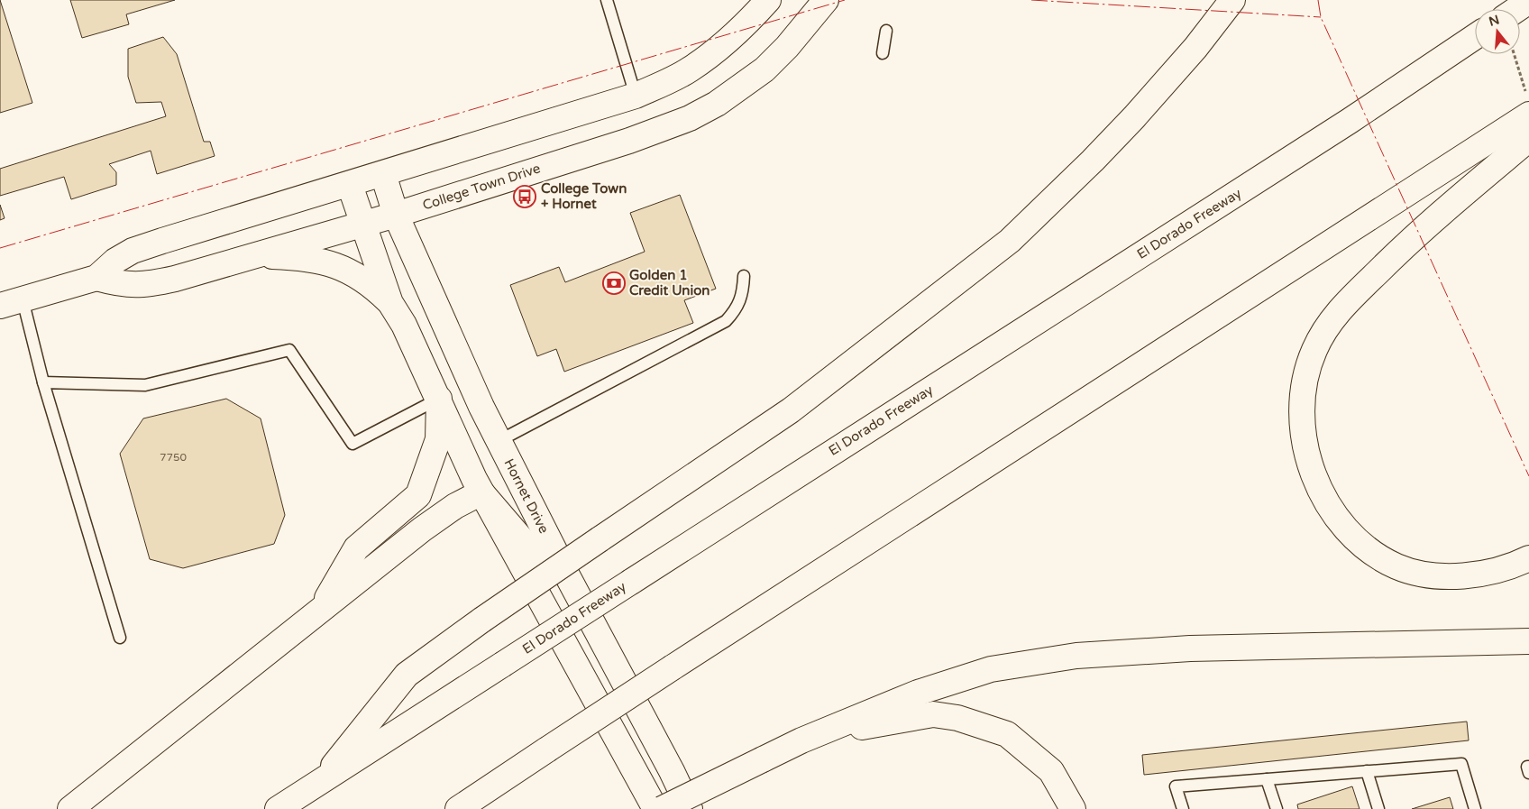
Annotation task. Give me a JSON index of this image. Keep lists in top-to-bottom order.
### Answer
{
  "streets": {
    "main road": ["College Town Drive", "El Dorado Freeway", "Hornet Drive"]
  },
  "crossings": [
    ["College Town Drive", "Hornet Drive"]
  ],
  "places": {
    "bus stop": ["College Town + Hornet"],
    "bank": ["Golden 1 Credit Union"]
  },
  "house_numbers": ["7750"],
  "north": "top"
}
